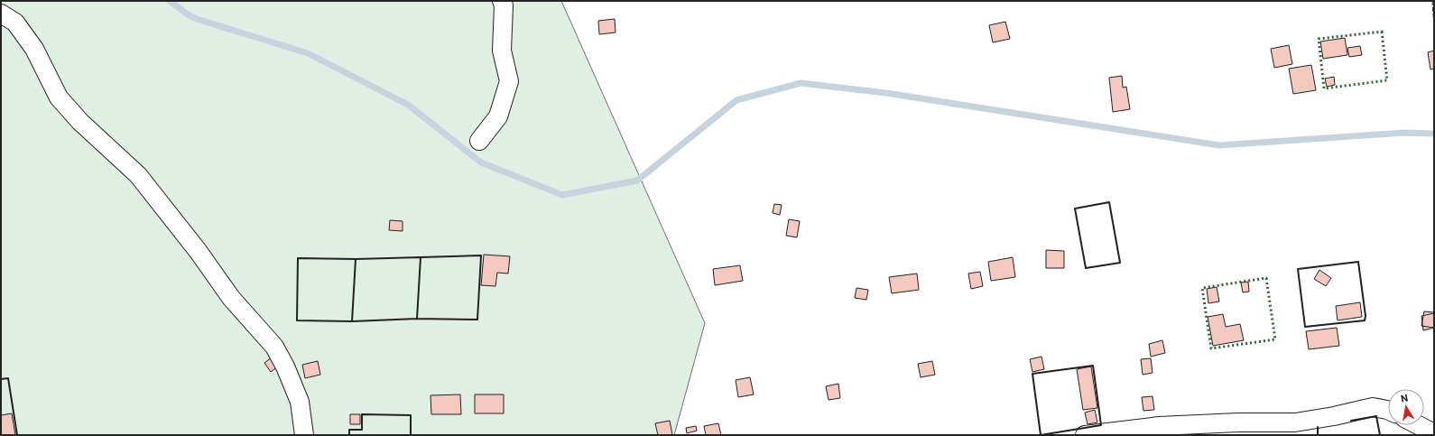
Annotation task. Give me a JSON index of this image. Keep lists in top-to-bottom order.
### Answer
{
  "north": "top"
}
